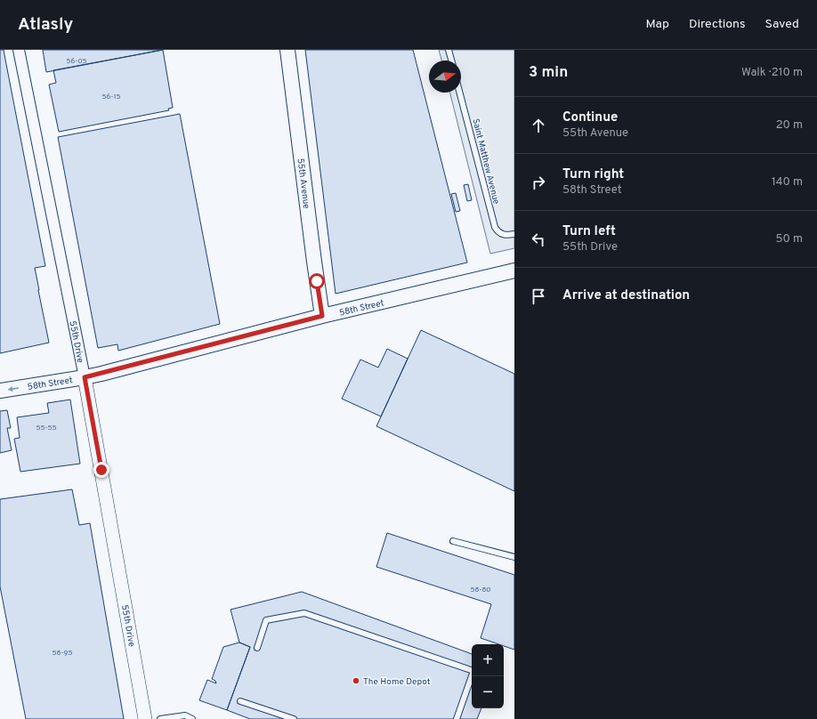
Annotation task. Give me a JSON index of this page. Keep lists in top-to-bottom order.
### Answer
{
  "streets": {
    "main road": ["55th Avenue", "58th Street"],
    "street": ["55th Drive"],
    "lane": ["Saint Matthew Avenue"]
  },
  "crossings": [
    ["55th Avenue", "58th Street"],
    ["58th Street", "55th Drive"]
  ],
  "places": ["The Home Depot"],
  "house_numbers": [
    "56-05",
    "56-15",
    "55-55",
    "58-80",
    "58-95"
  ],
  "north": "right",
  "page": {
    "header": "Atlasly",
    "nav": ["Map", "Directions", "Saved"],
    "heading": ["3 min", "Walk · 210 m"],
    "list": [
      ["Continue", "55th Avenue", "20 m"],
      ["Turn right", "58th Street", "140 m"],
      ["Turn left", "55th Drive", "50 m"],
      "Arrive at destination"
    ],
    "map_buttons": ["+", "−"]
  }
}
